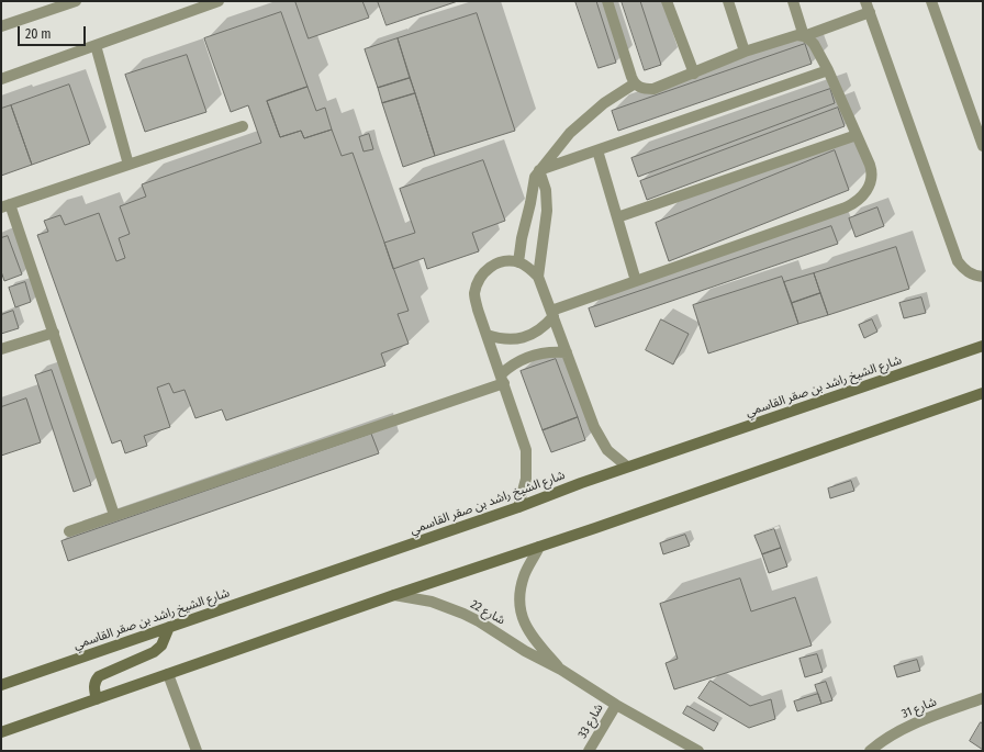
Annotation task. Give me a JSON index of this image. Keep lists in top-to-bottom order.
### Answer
{
  "streets": {
    "main road": ["شارع الشيخ راشد بن صقر القاسمي"],
    "street": ["شارع 22", "شارع 31", "شارع 33"]
  },
  "crossings": [
    ["شارع 22", "شارع 33"]
  ],
  "scale_bar": "20 m"
}
